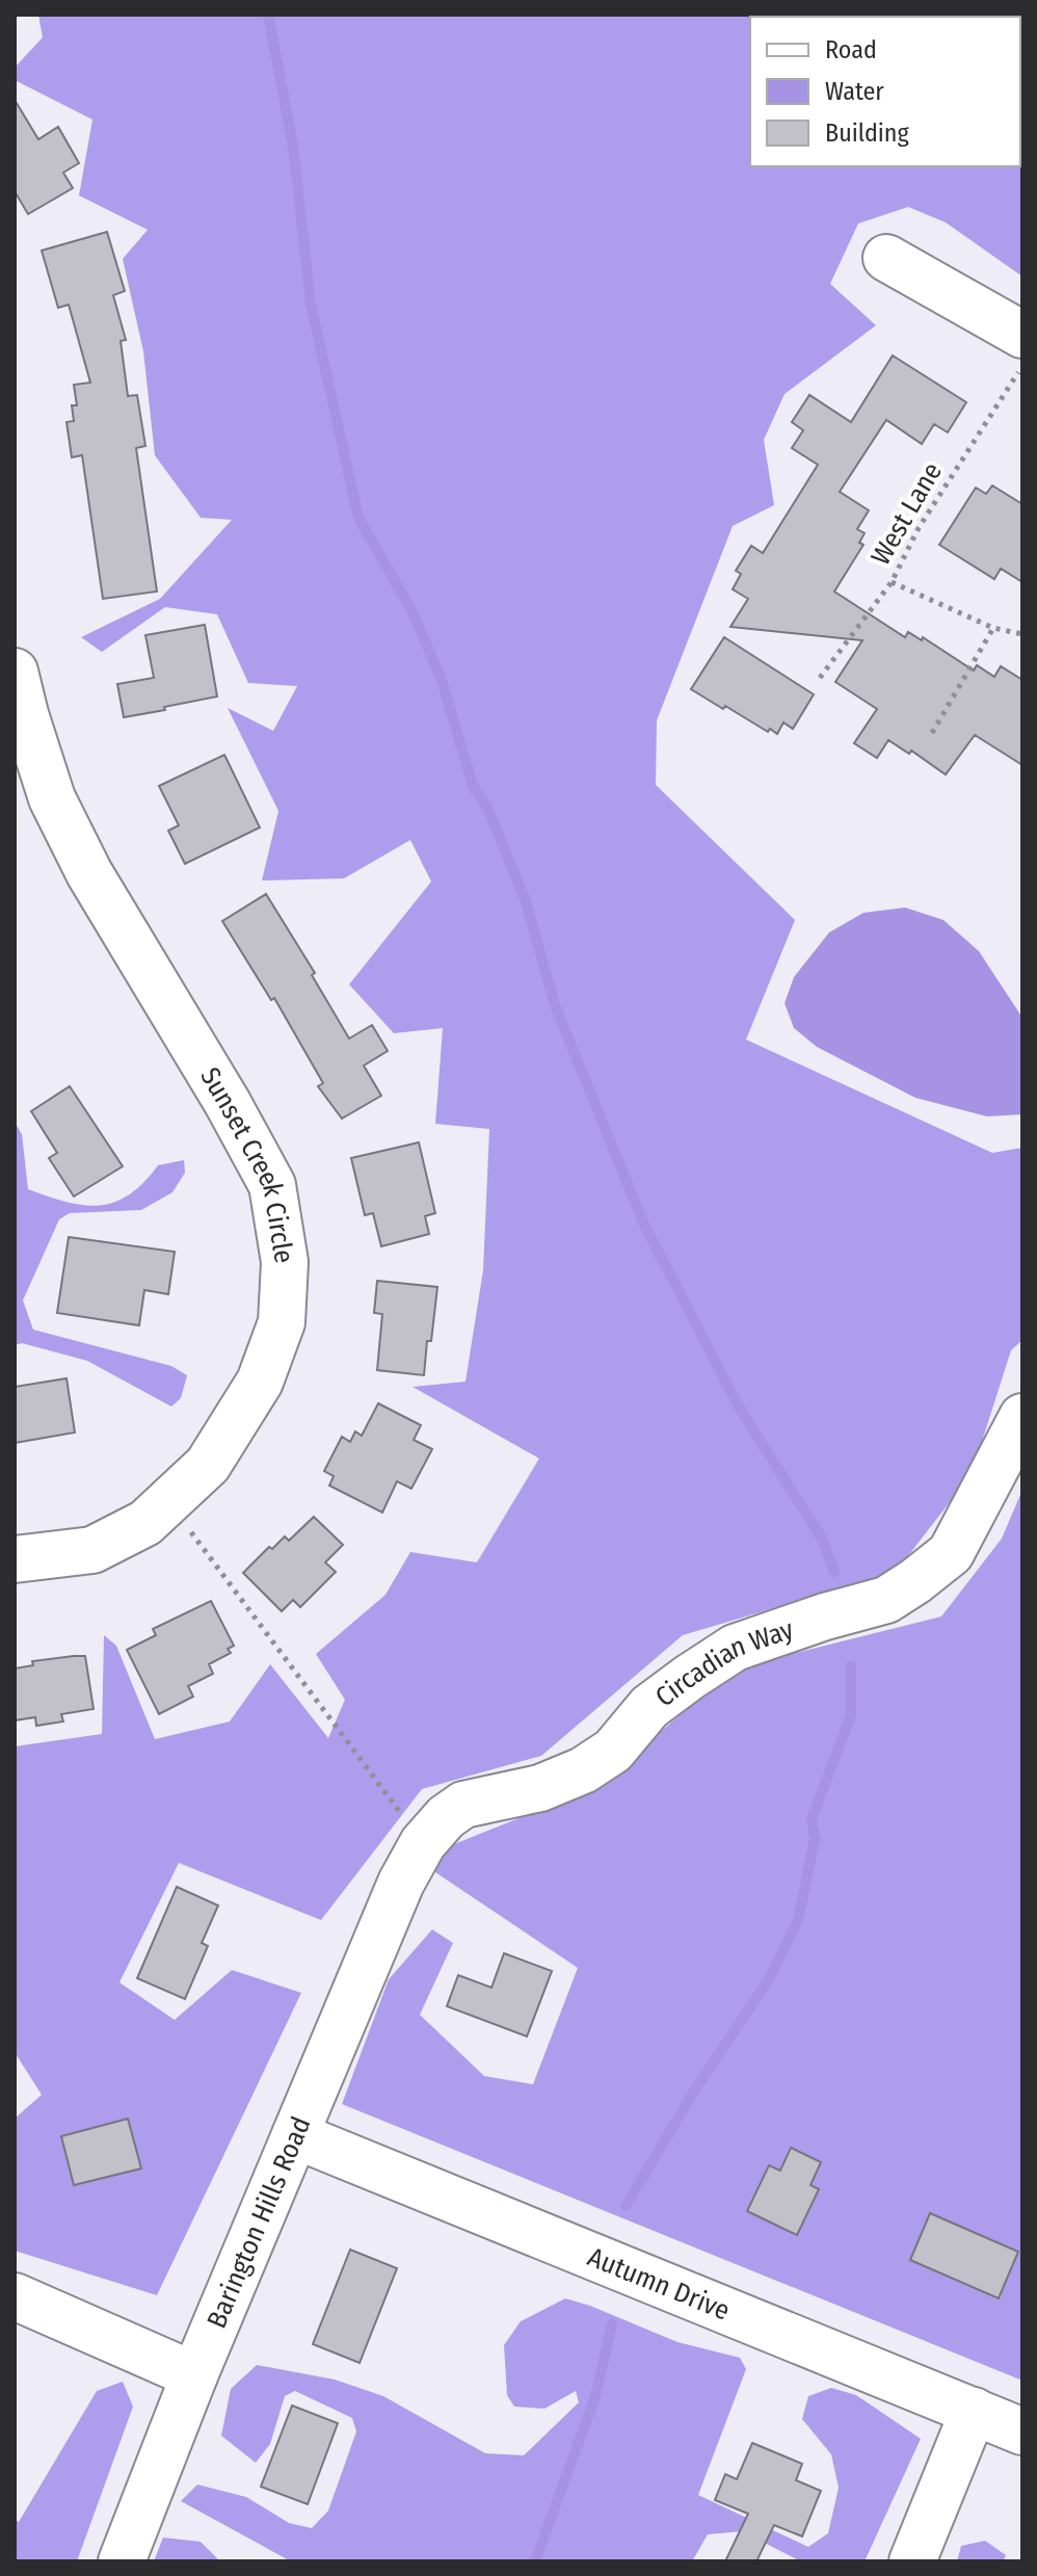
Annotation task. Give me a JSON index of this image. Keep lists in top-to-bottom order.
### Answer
{
  "streets": {
    "street": [
      "Sunset Creek Circle",
      "Circadian Way",
      "Barington Hills Road",
      "Autumn Drive"
    ],
    "path": ["West Lane"]
  },
  "crossings": [
    ["Circadian Way", "Barington Hills Road"],
    ["Barington Hills Road", "Autumn Drive"]
  ],
  "legend": ["Road", "Water", "Building"]
}
